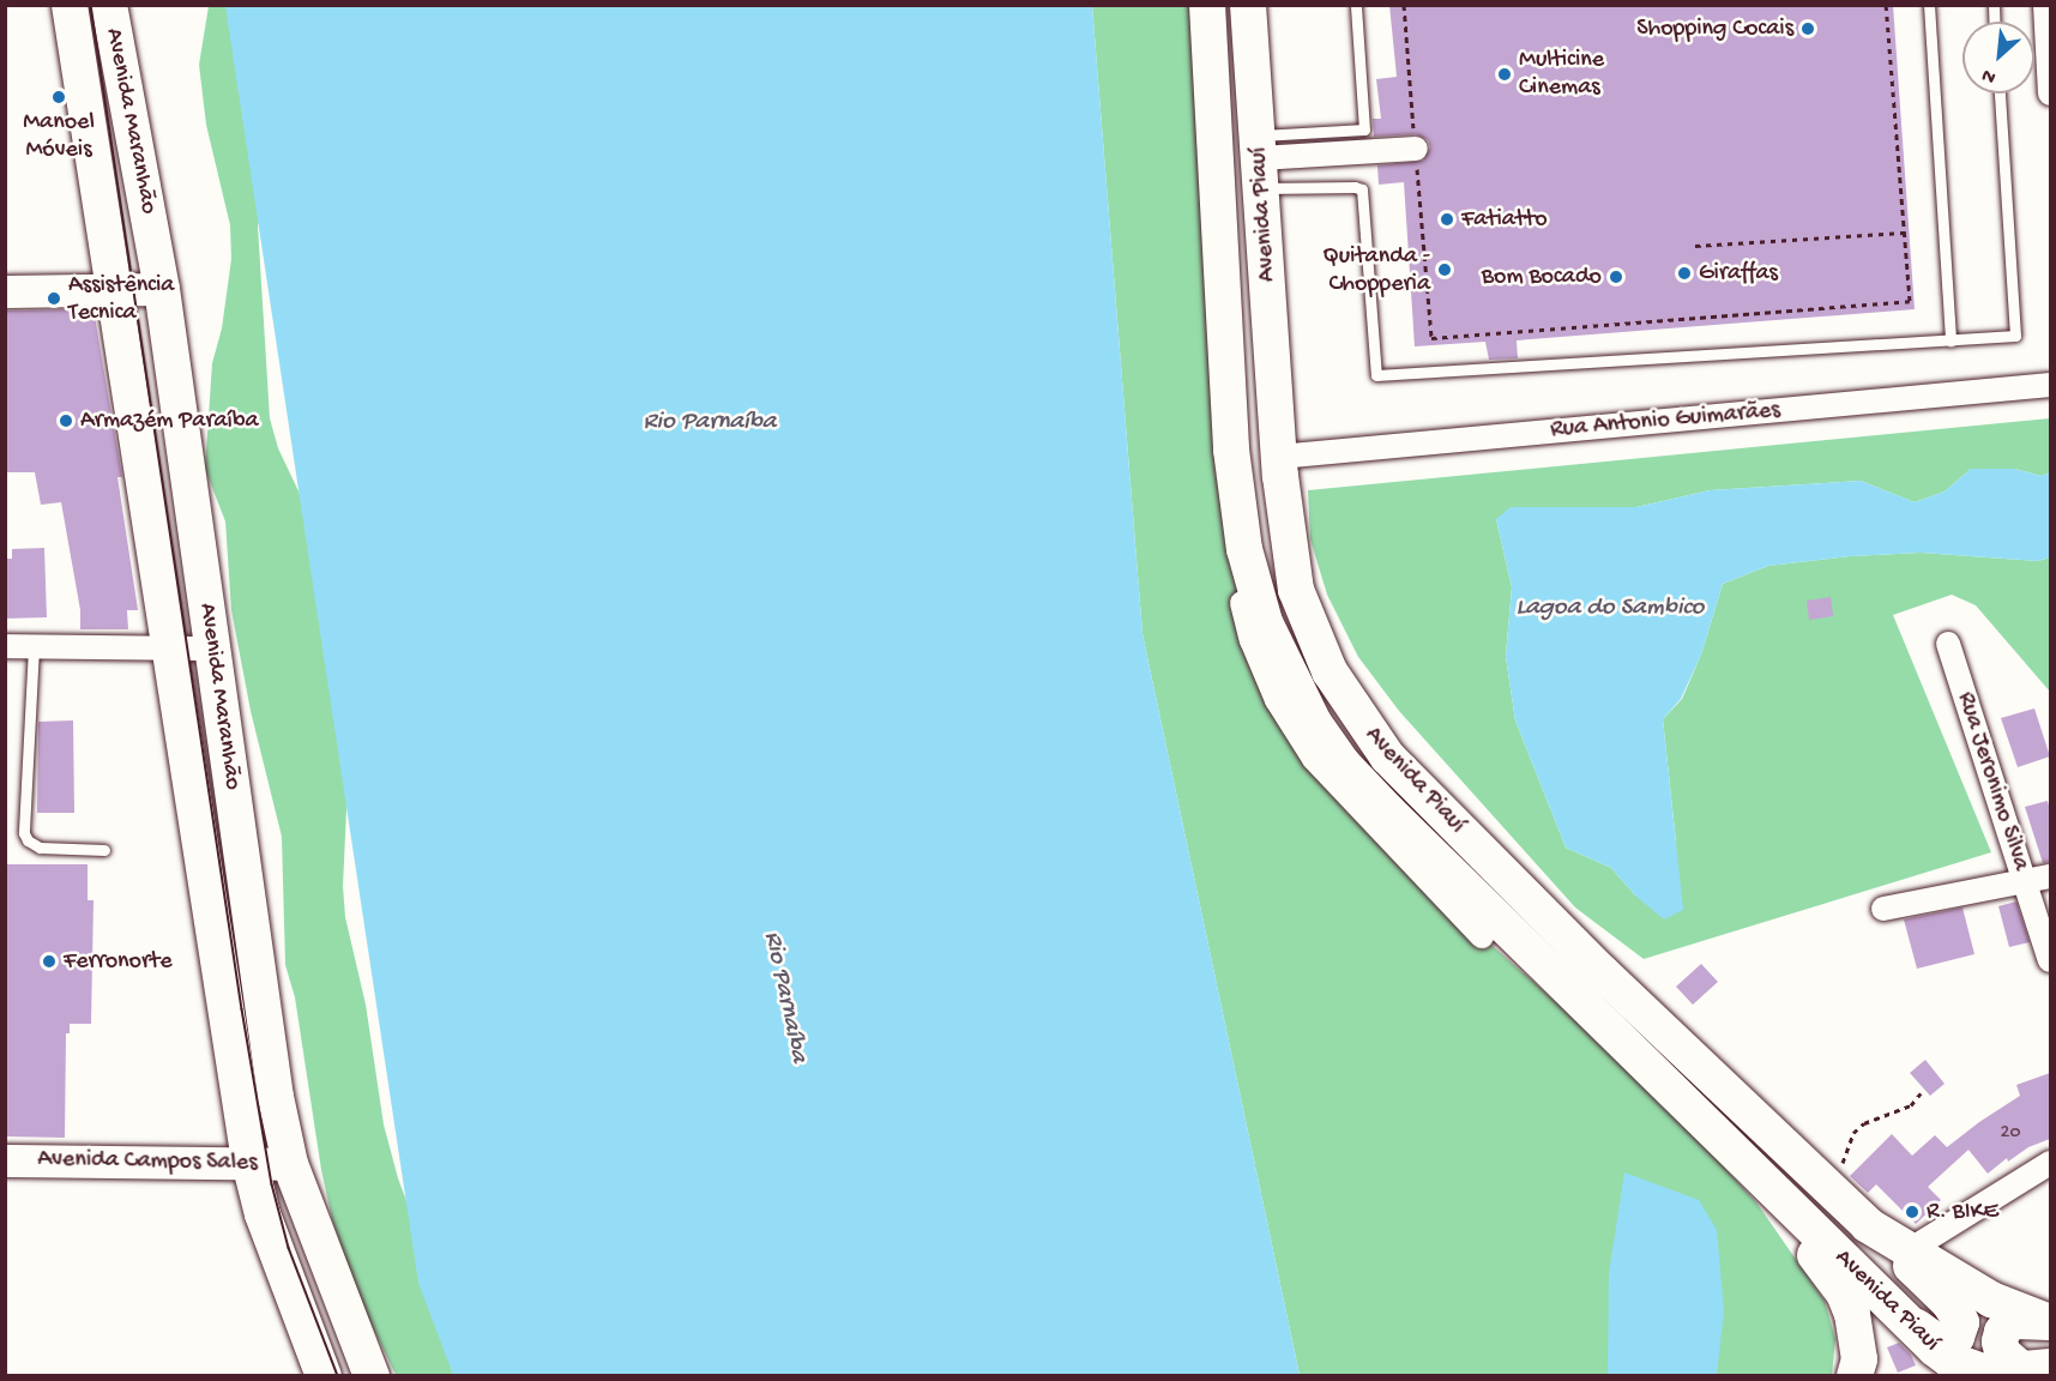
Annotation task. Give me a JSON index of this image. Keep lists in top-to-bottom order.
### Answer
{
  "streets": {
    "main road": ["Avenida Maranhão", "Avenida Piauí", "Avenida Campos Sales"],
    "street": ["Rua Antonio Guimarães", "Rua Jeronimo Silva"]
  },
  "crossings": [
    ["Avenida Maranhão", "Avenida Campos Sales"],
    ["Avenida Piauí", "Rua Antonio Guimarães"]
  ],
  "water": ["Rio Parnaíba", "Lagoa do Sambico"],
  "places": [
    "Shopping Cocais",
    "Multicine Cinemas",
    "Manoel Móveis",
    "Fatiatto",
    "Quitanda - Chopperia",
    "Giraffas",
    "Bom Bocado",
    "Assistência Tecnica",
    "Armazém Paraíba",
    "Ferronorte",
    "R. BIKE"
  ],
  "house_numbers": ["20"],
  "north": "bottom left"
}
